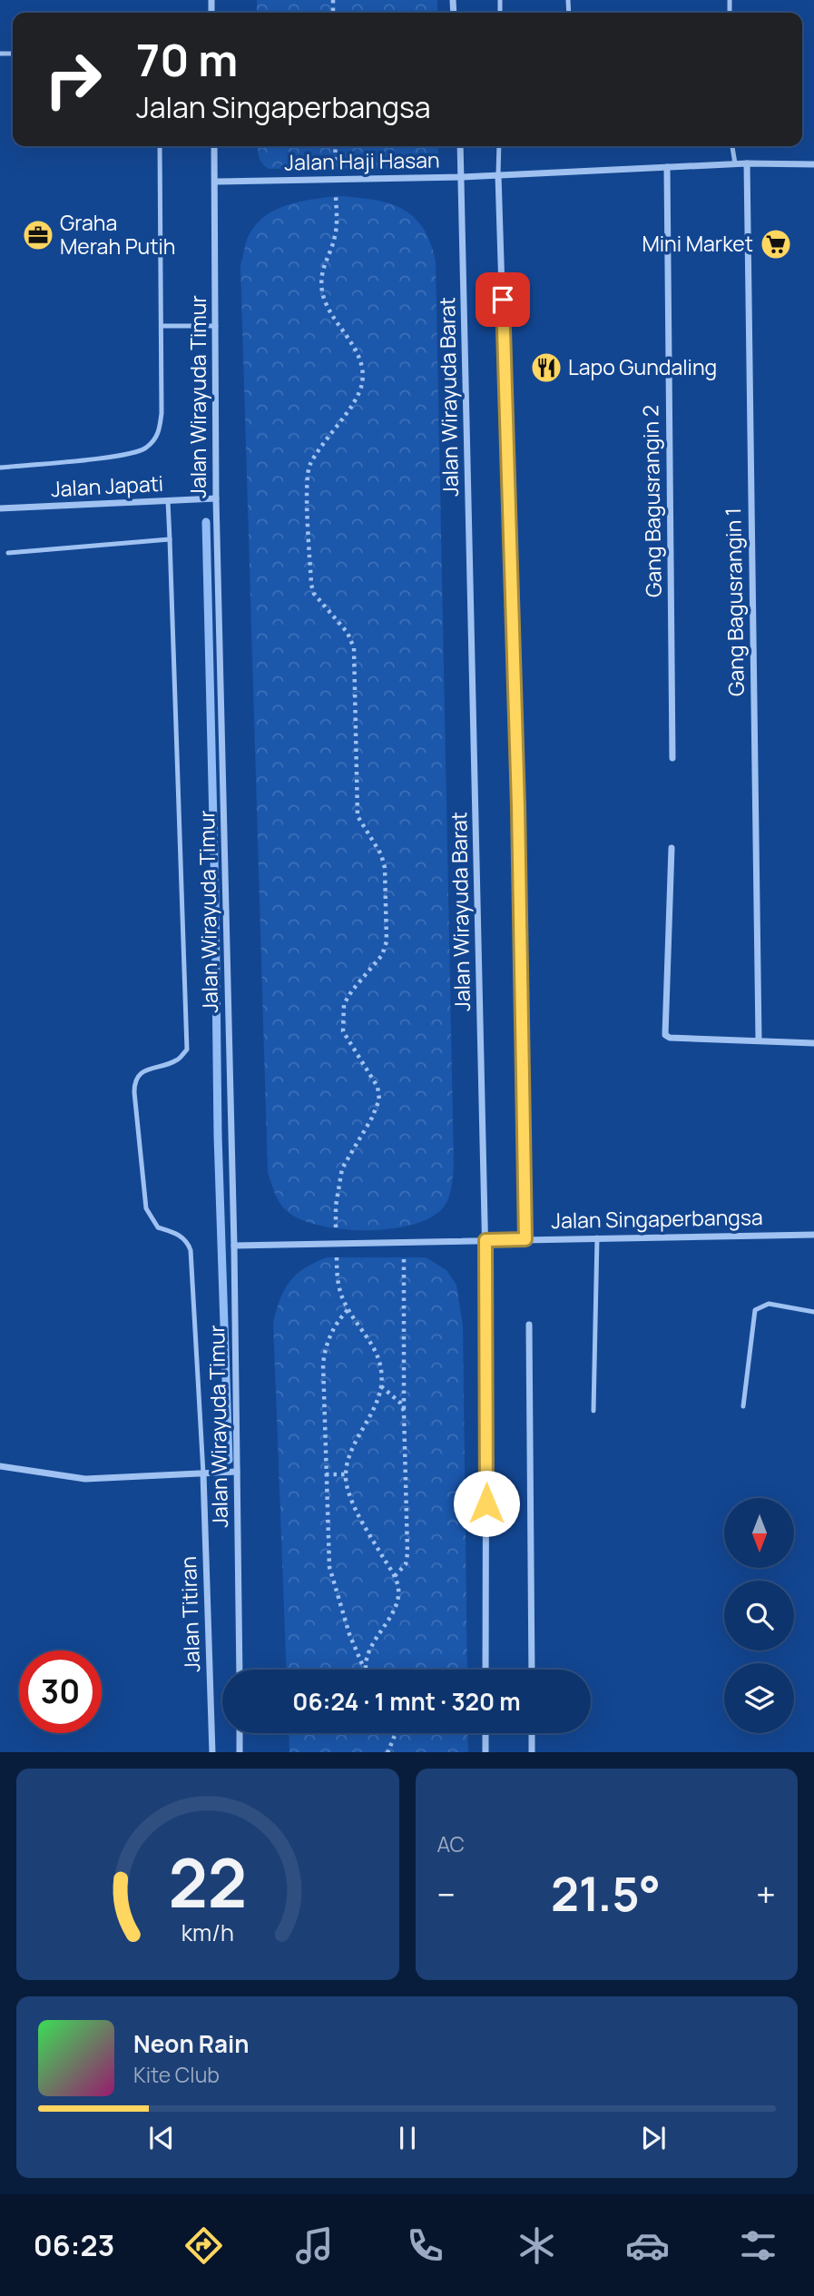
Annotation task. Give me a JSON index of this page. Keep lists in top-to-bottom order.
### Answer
{
  "streets": {
    "street": [
      "Jalan Haji Hasan",
      "Jalan Wirayuda Timur",
      "Jalan Wirayuda Barat",
      "Jalan Japati",
      "Gang Bagusrangin 2",
      "Gang Bagusrangin 1",
      "Jalan Singaperbangsa",
      "Jalan Titiran"
    ]
  },
  "crossings": [
    ["Jalan Haji Hasan", "Jalan Wirayuda Timur"],
    ["Jalan Haji Hasan", "Jalan Wirayuda Barat"],
    ["Jalan Haji Hasan", "Gang Bagusrangin 2"],
    ["Jalan Haji Hasan", "Gang Bagusrangin 1"],
    ["Jalan Wirayuda Timur", "Jalan Japati"],
    ["Jalan Wirayuda Timur", "Jalan Singaperbangsa"],
    ["Jalan Wirayuda Barat", "Jalan Singaperbangsa"]
  ],
  "places": {
    "office": ["Graha Merah Putih"],
    "supermarket": ["Mini Market"],
    "restaurant": ["Lapo Gundaling"]
  },
  "north": "bottom",
  "page": {
    "turn": ["70 m", "Jalan Singaperbangsa"],
    "limit": "30",
    "trip": "06:24 · 1 mnt · 320 m",
    "tile": "AC",
    "heat": ["−", "21.5°", "+"],
    "song": ["Neon Rain", "Kite Club"],
    "tabs": "06:23",
    "gauge": ["22", "km/h"]
  }
}
